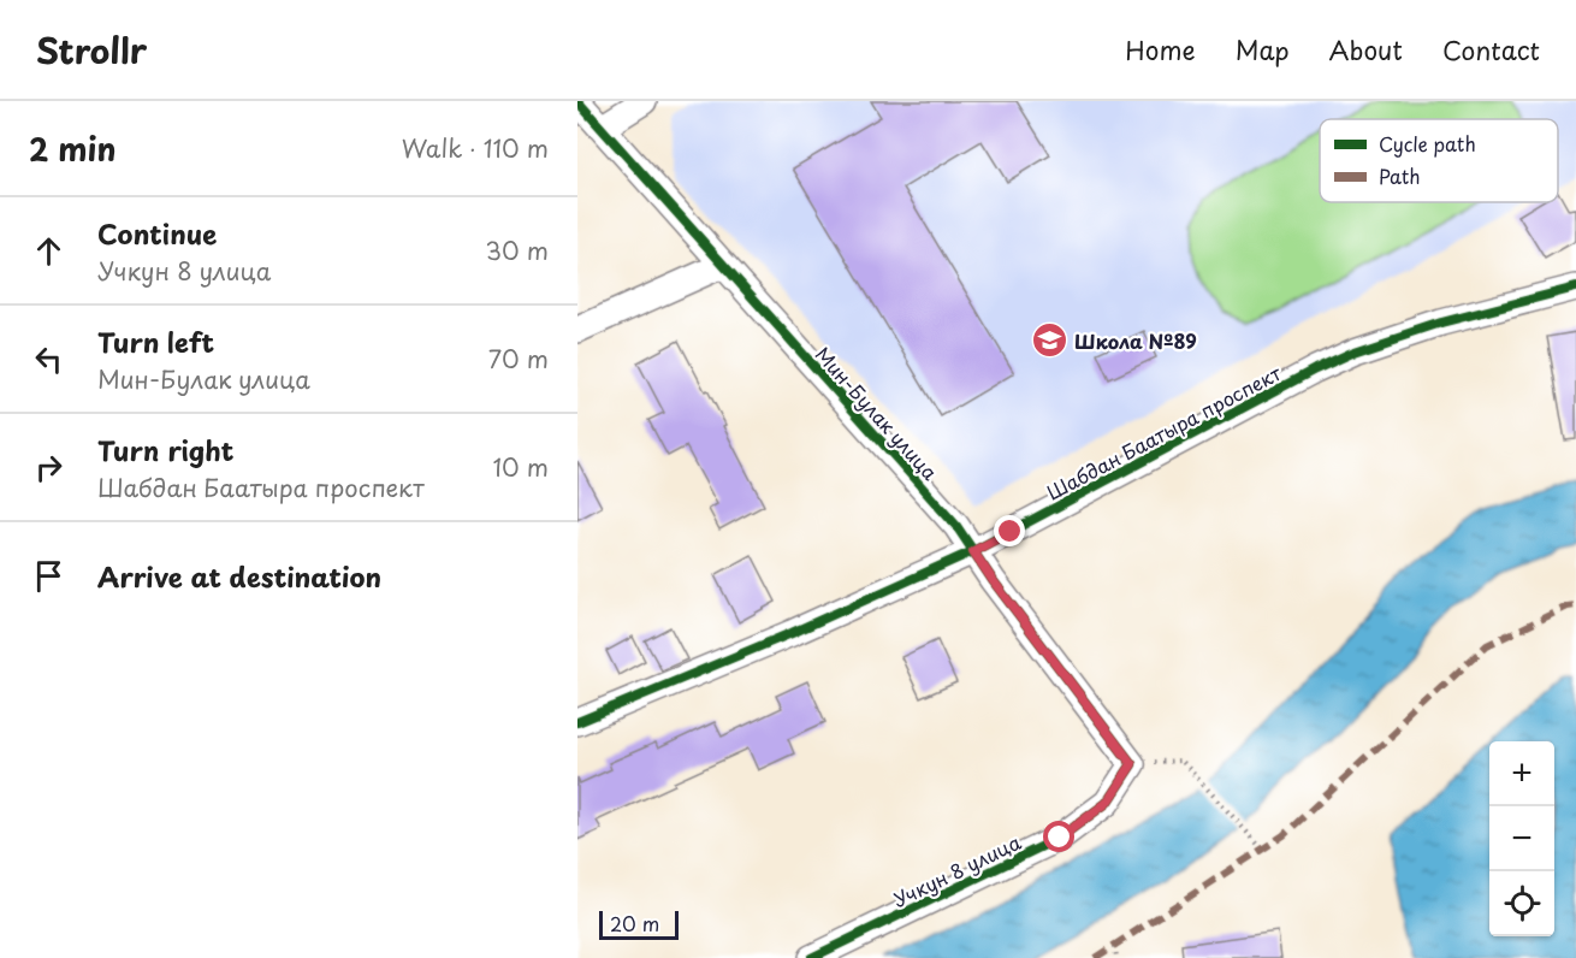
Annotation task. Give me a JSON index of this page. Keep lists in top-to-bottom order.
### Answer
{
  "streets": {
    "street": ["Мин-Булак улица", "Шабдан Баатыра проспект", "Учкун 8 улица"]
  },
  "crossings": [
    ["Мин-Булак улица", "Шабдан Баатыра проспект"],
    ["Мин-Булак улица", "Учкун 8 улица"]
  ],
  "places": {
    "school or university": ["Школа №89"]
  },
  "legend": ["Cycle path", "Path"],
  "scale_bar": "20 m",
  "page": {
    "header": "Strollr",
    "nav": [
      "Home",
      "Map",
      "About",
      "Contact"
    ],
    "heading": ["2 min", "Walk · 110 m"],
    "list": [
      ["Continue", "Учкун 8 улица", "30 m"],
      ["Turn left", "Мин-Булак улица", "70 m"],
      ["Turn right", "Шабдан Баатыра проспект", "10 m"],
      "Arrive at destination"
    ],
    "map_buttons": ["+", "−"],
    "scale": "20 m"
  }
}
